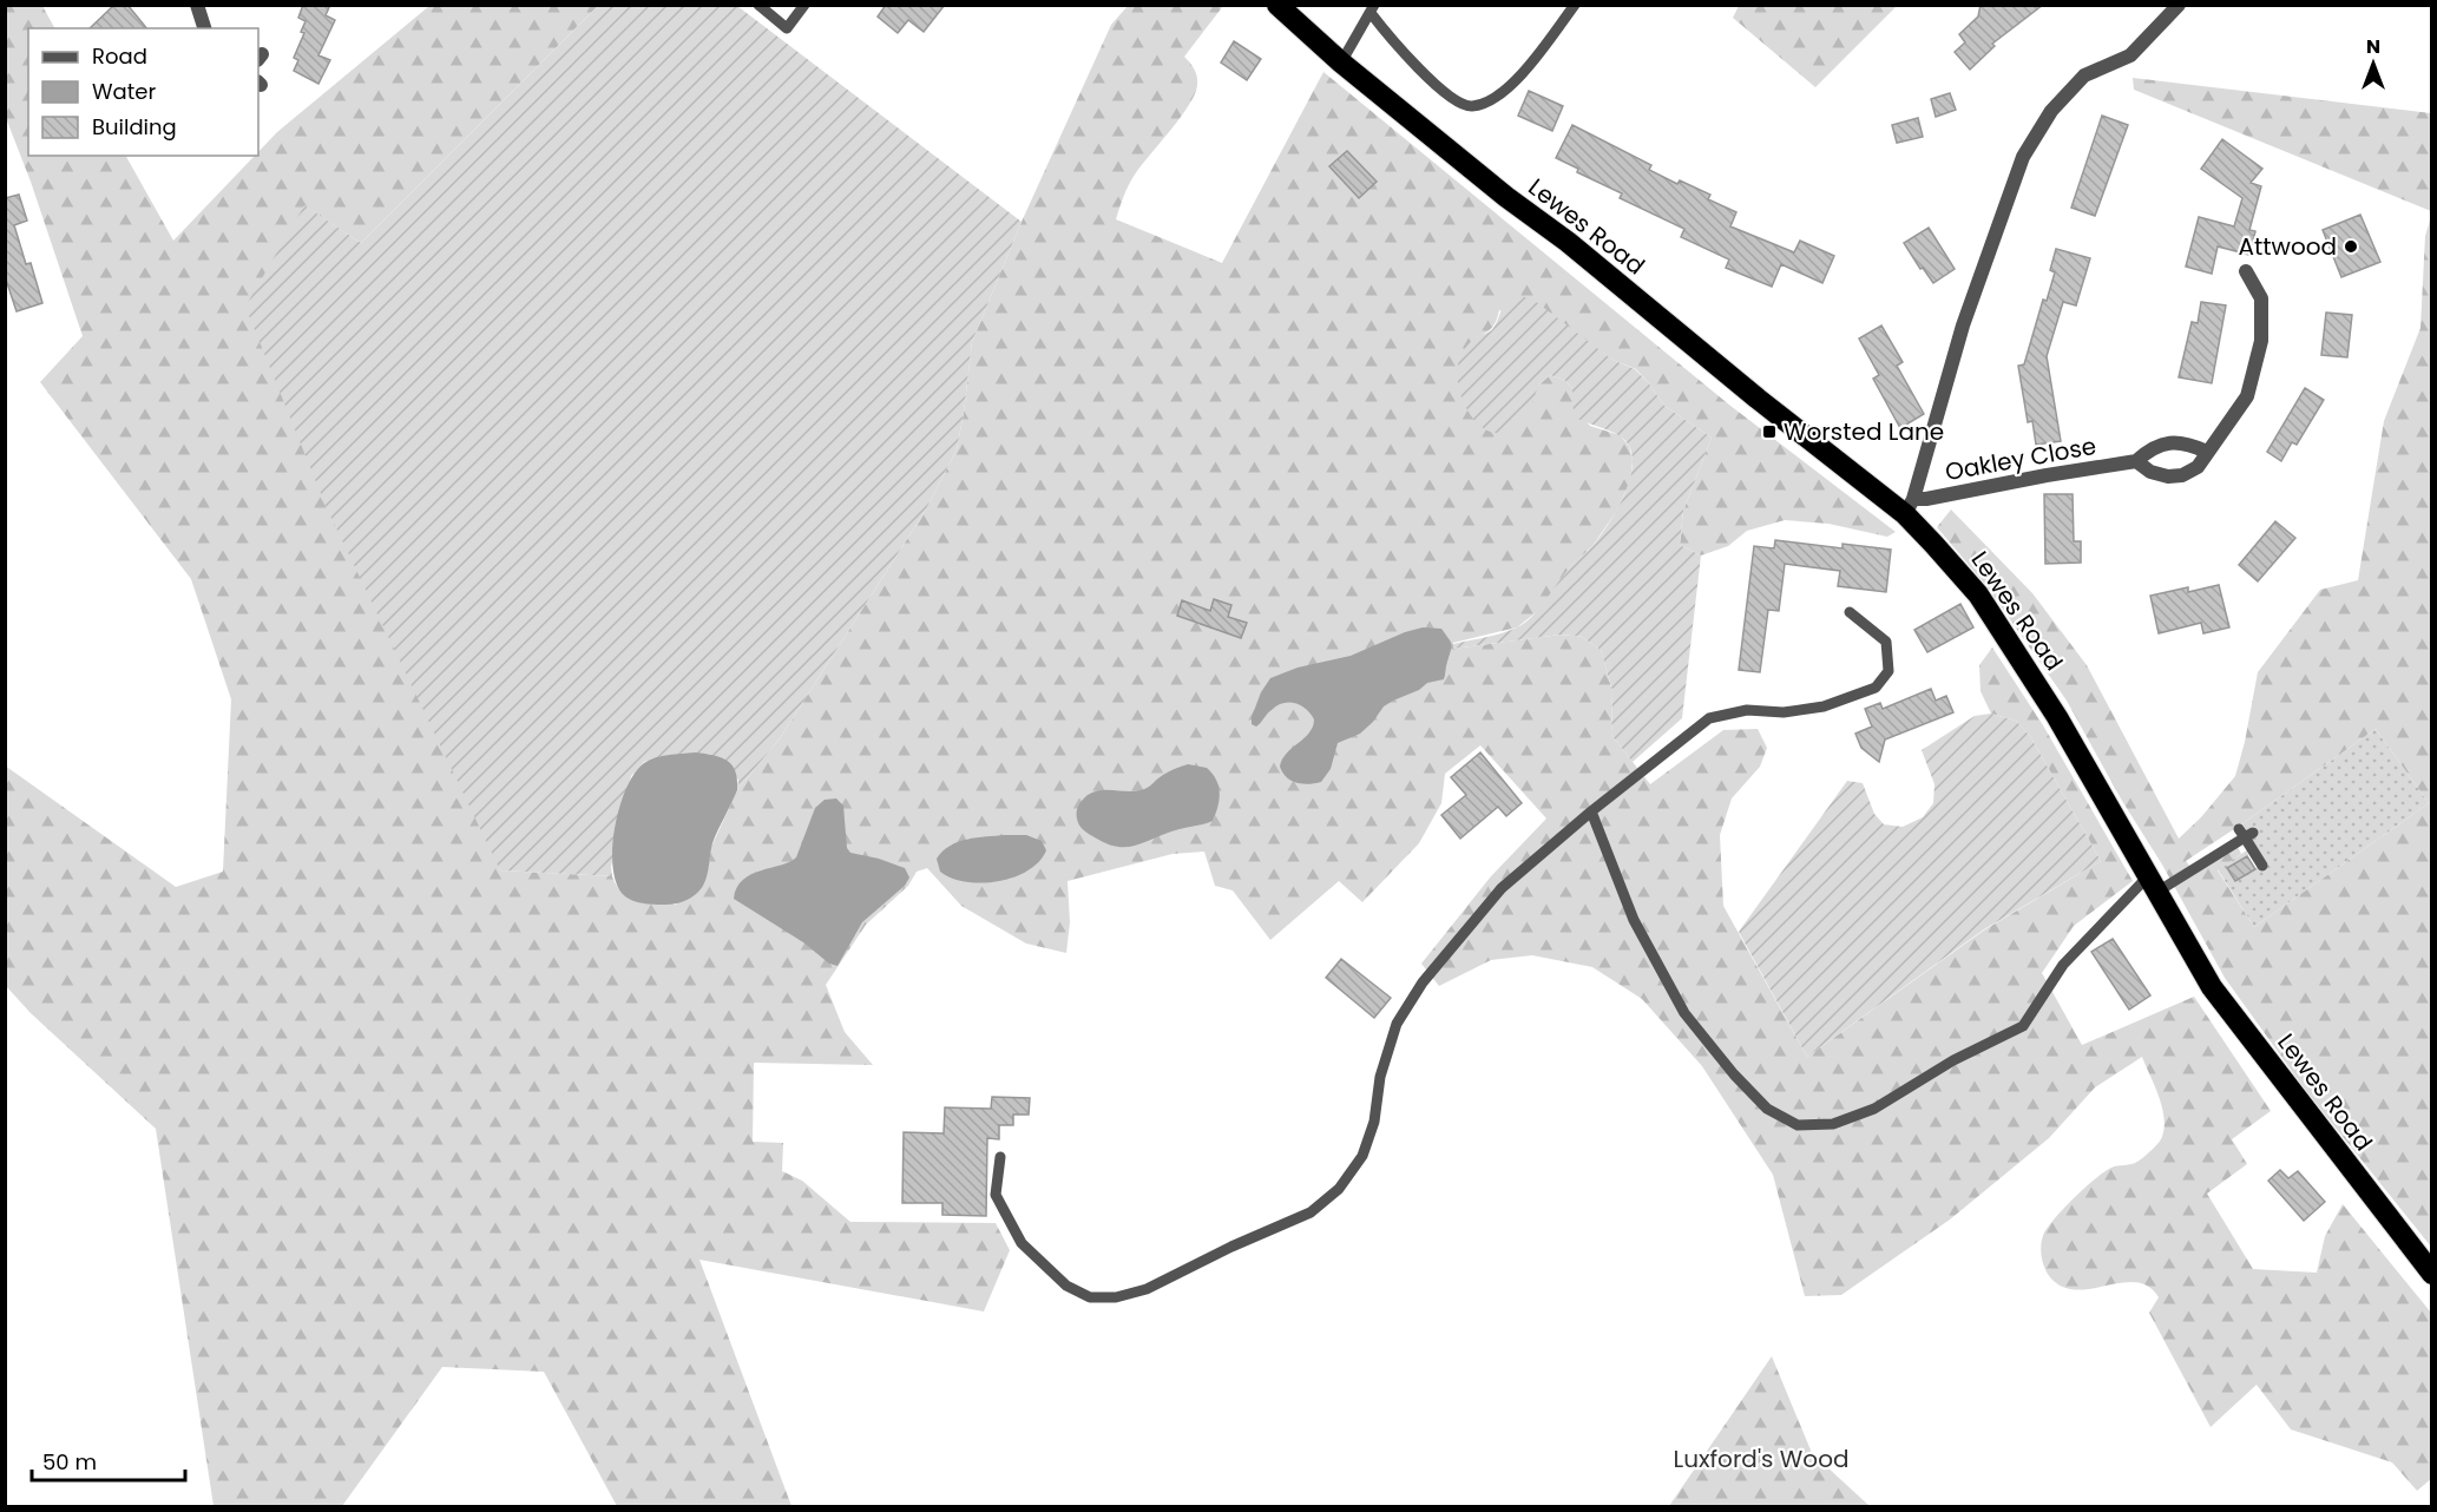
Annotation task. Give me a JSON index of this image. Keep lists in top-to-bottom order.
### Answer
{
  "streets": {
    "highway": ["Lewes Road"],
    "street": ["Oakley Close"]
  },
  "crossings": [
    ["Lewes Road", "Oakley Close"]
  ],
  "parks": ["Luxford's Wood"],
  "places": {
    "other": ["Attwood"],
    "transit": ["Worsted Lane"]
  },
  "legend": ["Road", "Water", "Building"],
  "scale_bar": "50 m",
  "north": "top"
}
